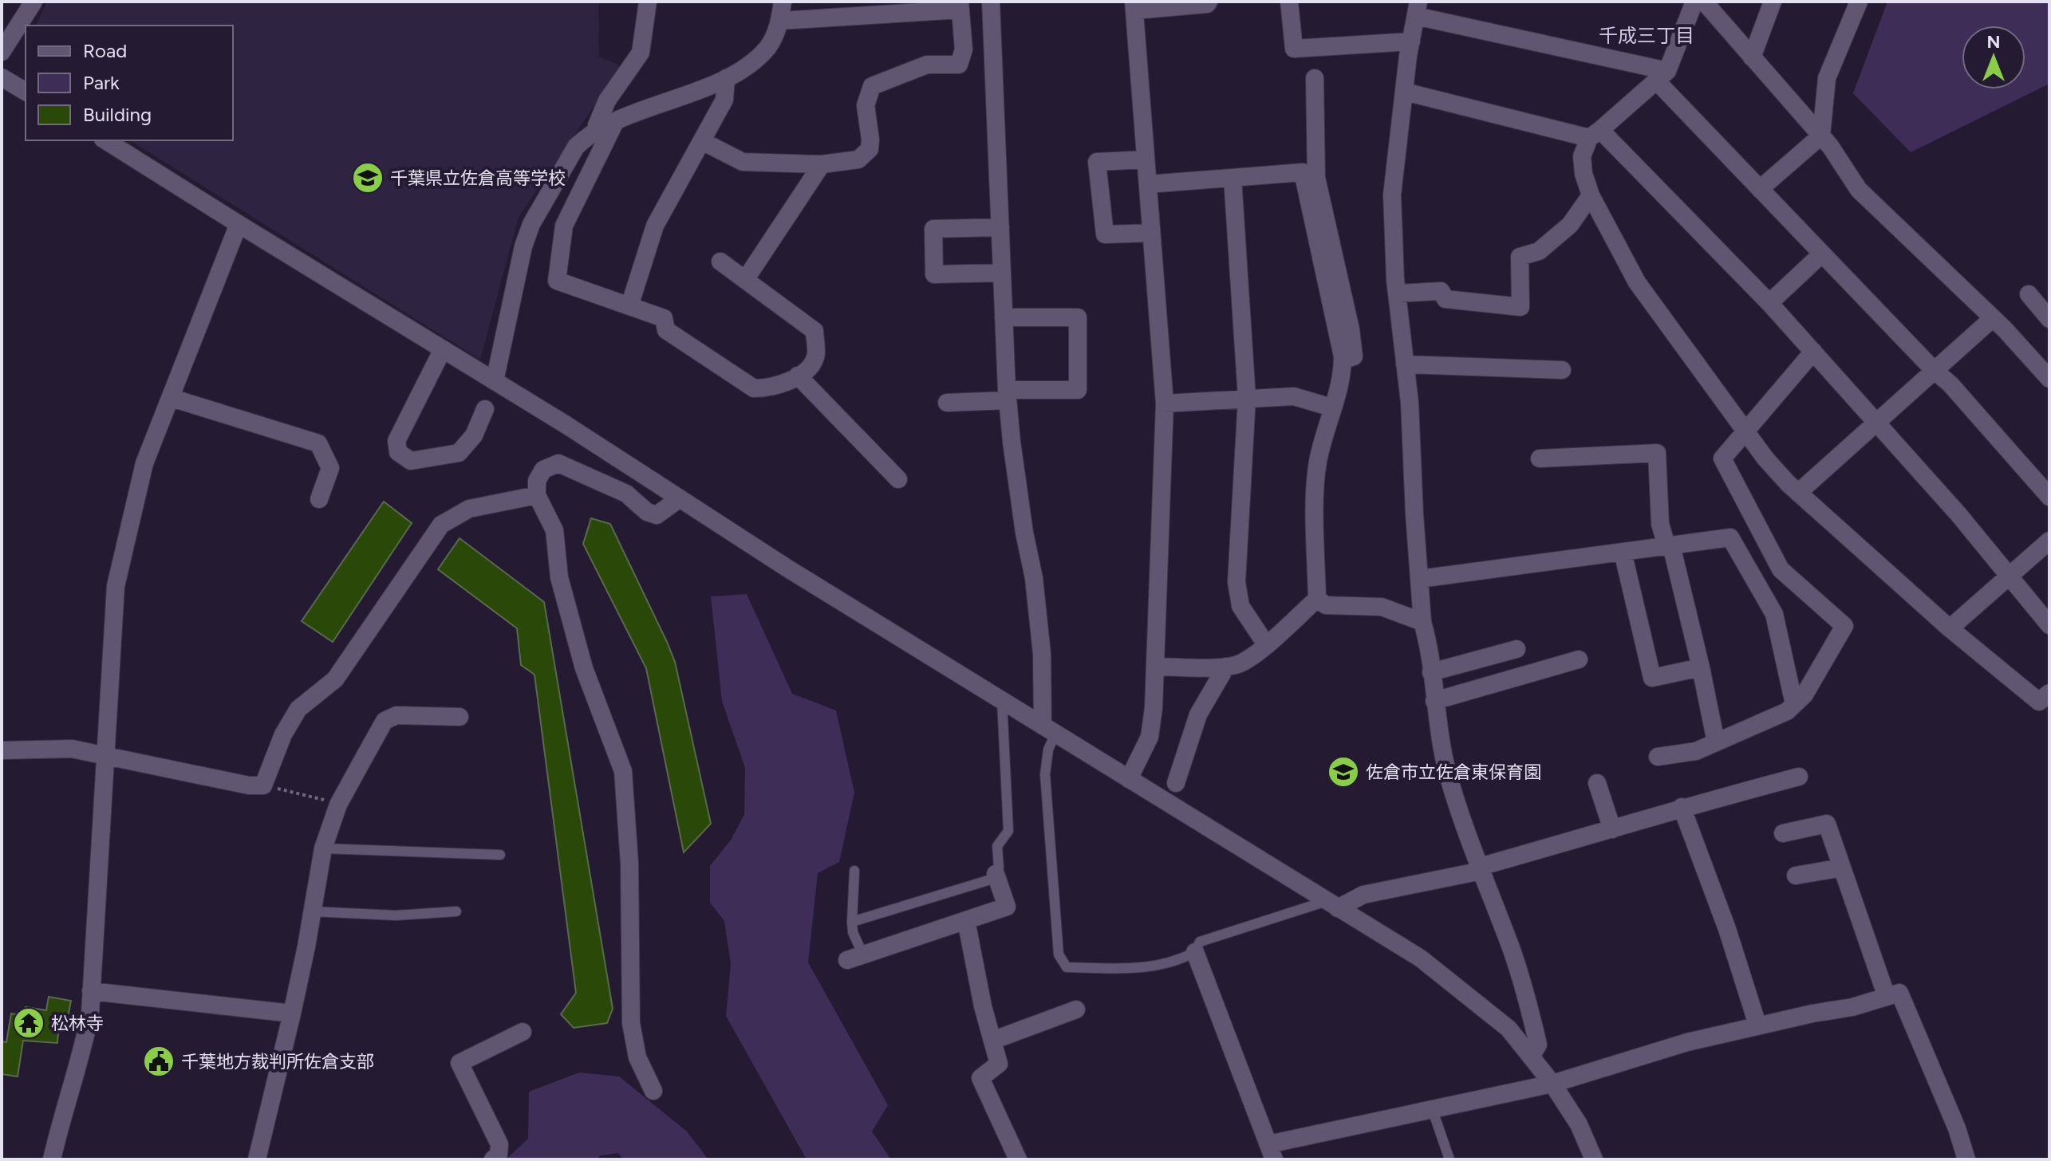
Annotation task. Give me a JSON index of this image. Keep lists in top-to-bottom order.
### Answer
{
  "districts": ["千成三丁目"],
  "places": {
    "school or university": ["千葉県立佐倉高等学校", "佐倉市立佐倉東保育園"],
    "temple": ["松林寺"],
    "public building": ["千葉地方裁判所佐倉支部"]
  },
  "legend": ["Road", "Park", "Building"],
  "north": "top"
}
